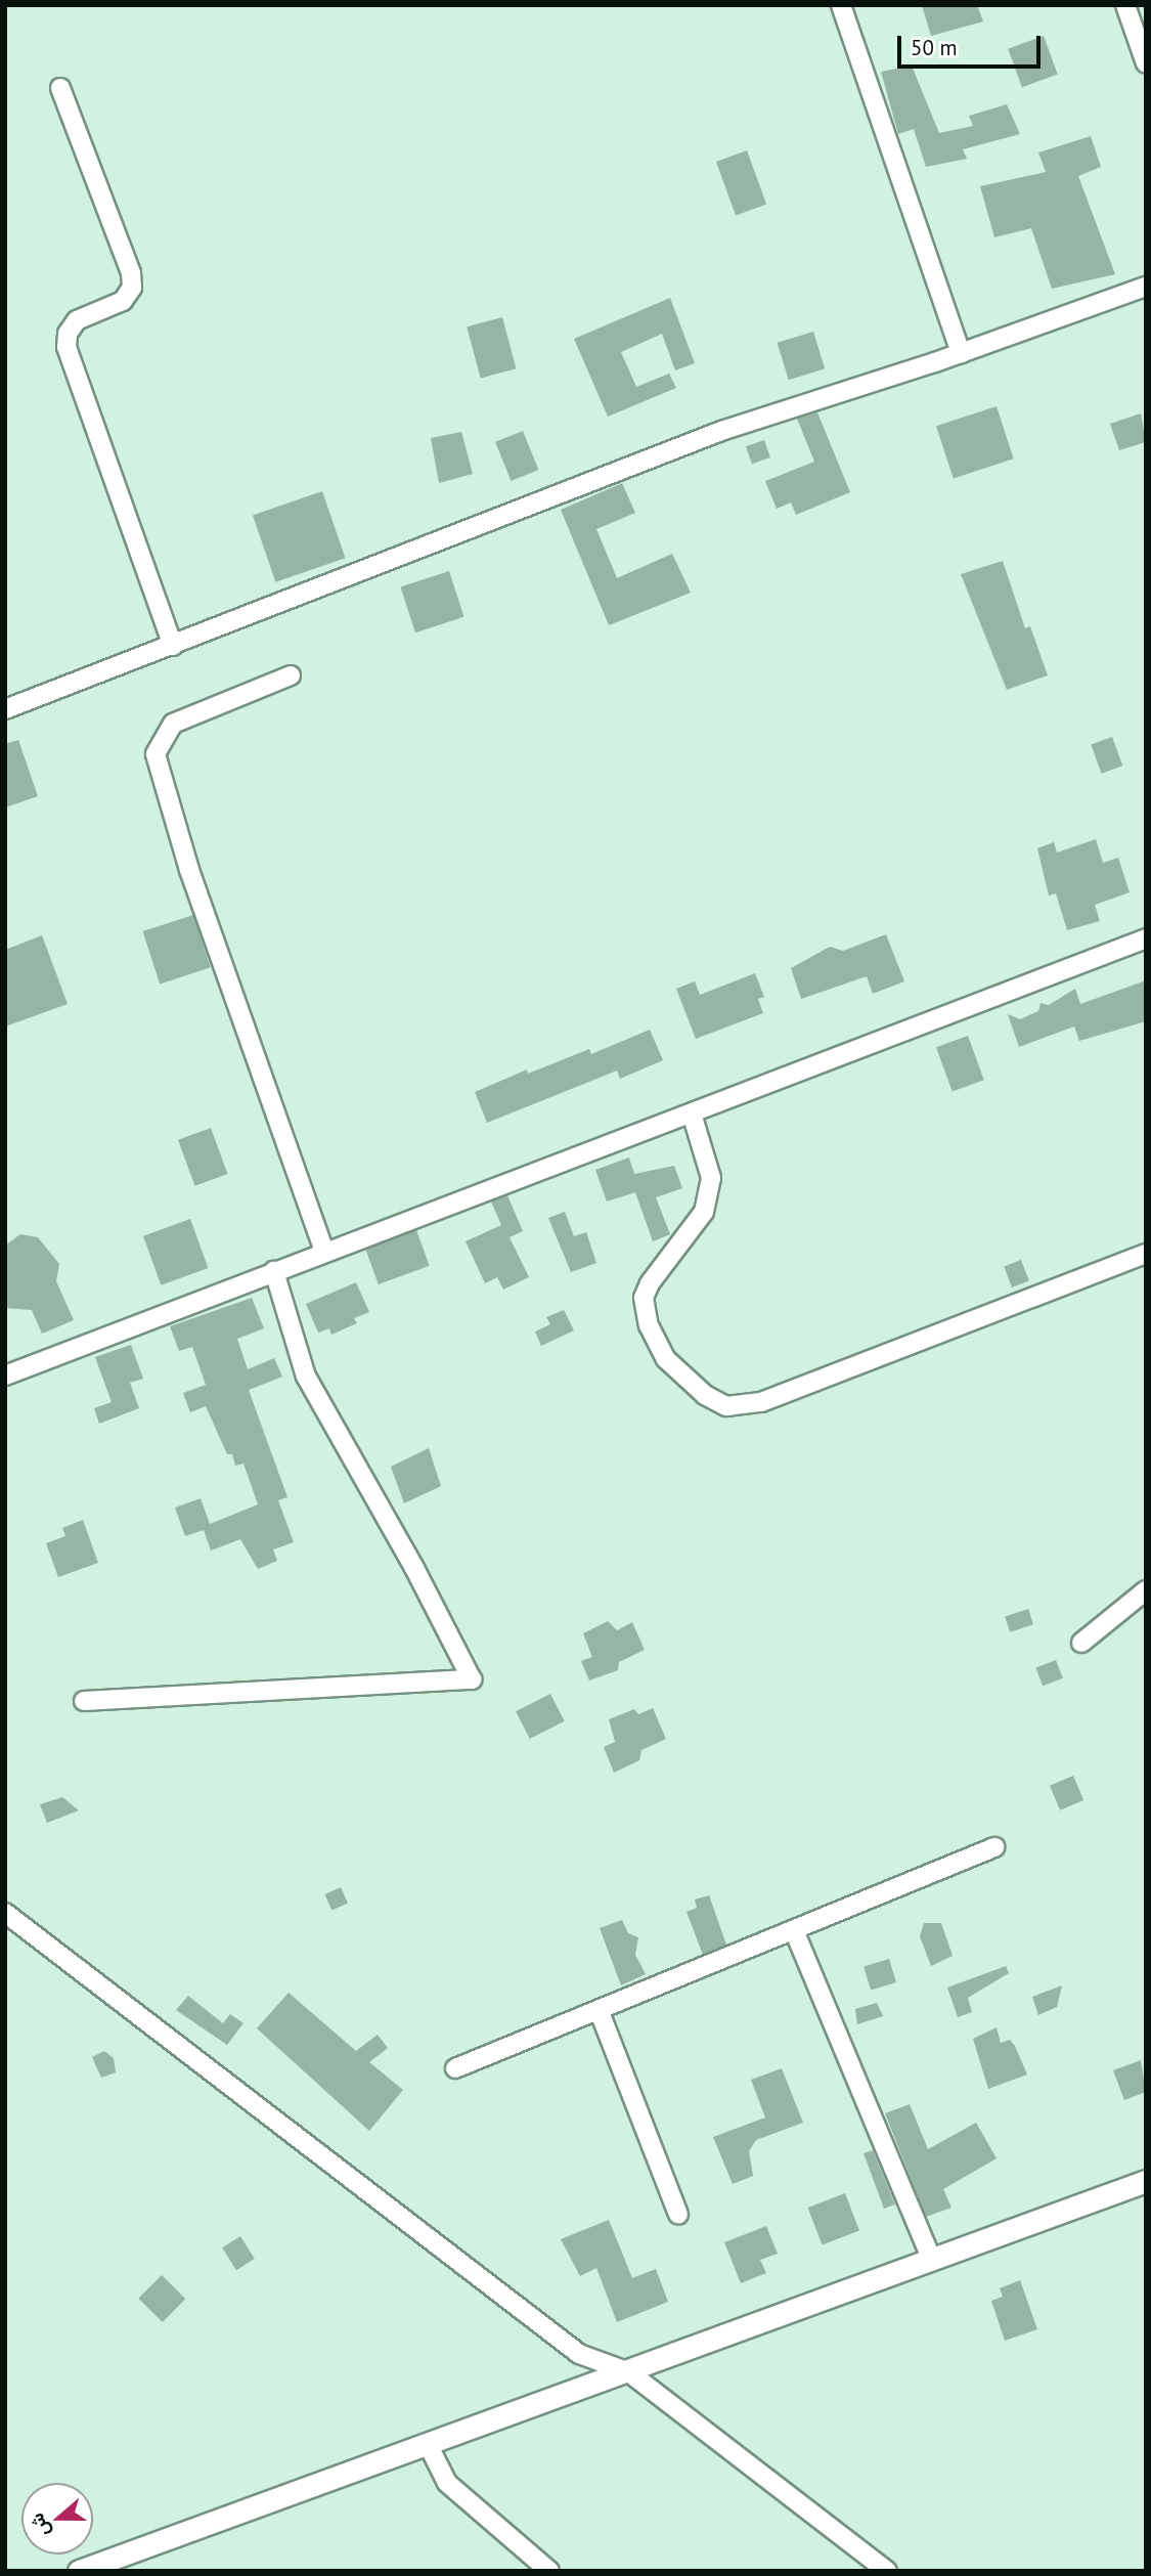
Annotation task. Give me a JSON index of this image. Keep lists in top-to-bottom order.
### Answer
{
  "scale_bar": "50 m",
  "north": "left"
}
